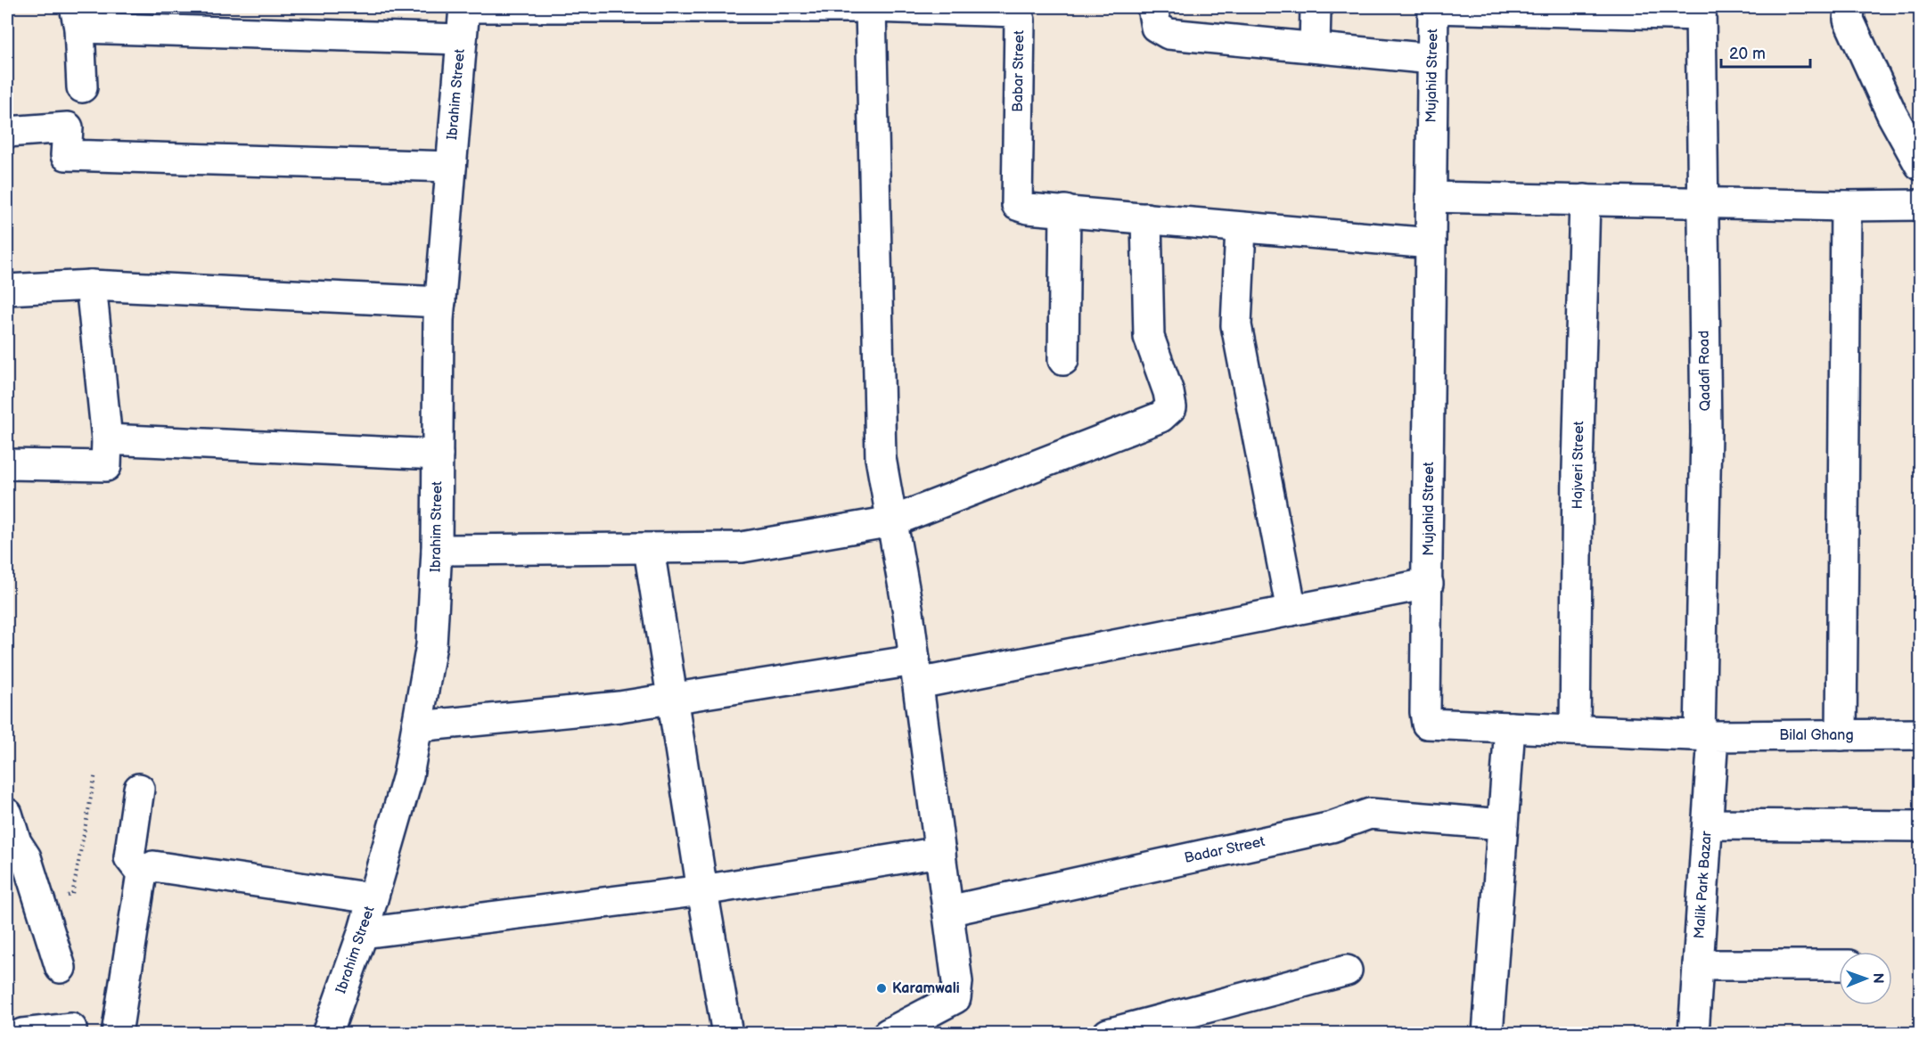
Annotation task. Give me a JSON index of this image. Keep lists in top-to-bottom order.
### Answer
{
  "streets": {
    "street": [
      "Babar Street",
      "Mujahid Street",
      "Ibrahim Street",
      "Qadafi Road",
      "Hajveri Street",
      "Bilal Ghang",
      "Badar Street",
      "Malik Park Bazar"
    ]
  },
  "crossings": [
    ["Babar Street", "Mujahid Street"],
    ["Babar Street", "Ibrahim Street"],
    ["Mujahid Street", "Qadafi Road"],
    ["Mujahid Street", "Hajveri Street"],
    ["Mujahid Street", "Bilal Ghang"],
    ["Mujahid Street", "Malik Park Bazar"],
    ["Qadafi Road", "Bilal Ghang"],
    ["Qadafi Road", "Malik Park Bazar"],
    ["Bilal Ghang", "Malik Park Bazar"]
  ],
  "places": ["Karamwali"],
  "scale_bar": "20 m",
  "north": "right"
}
